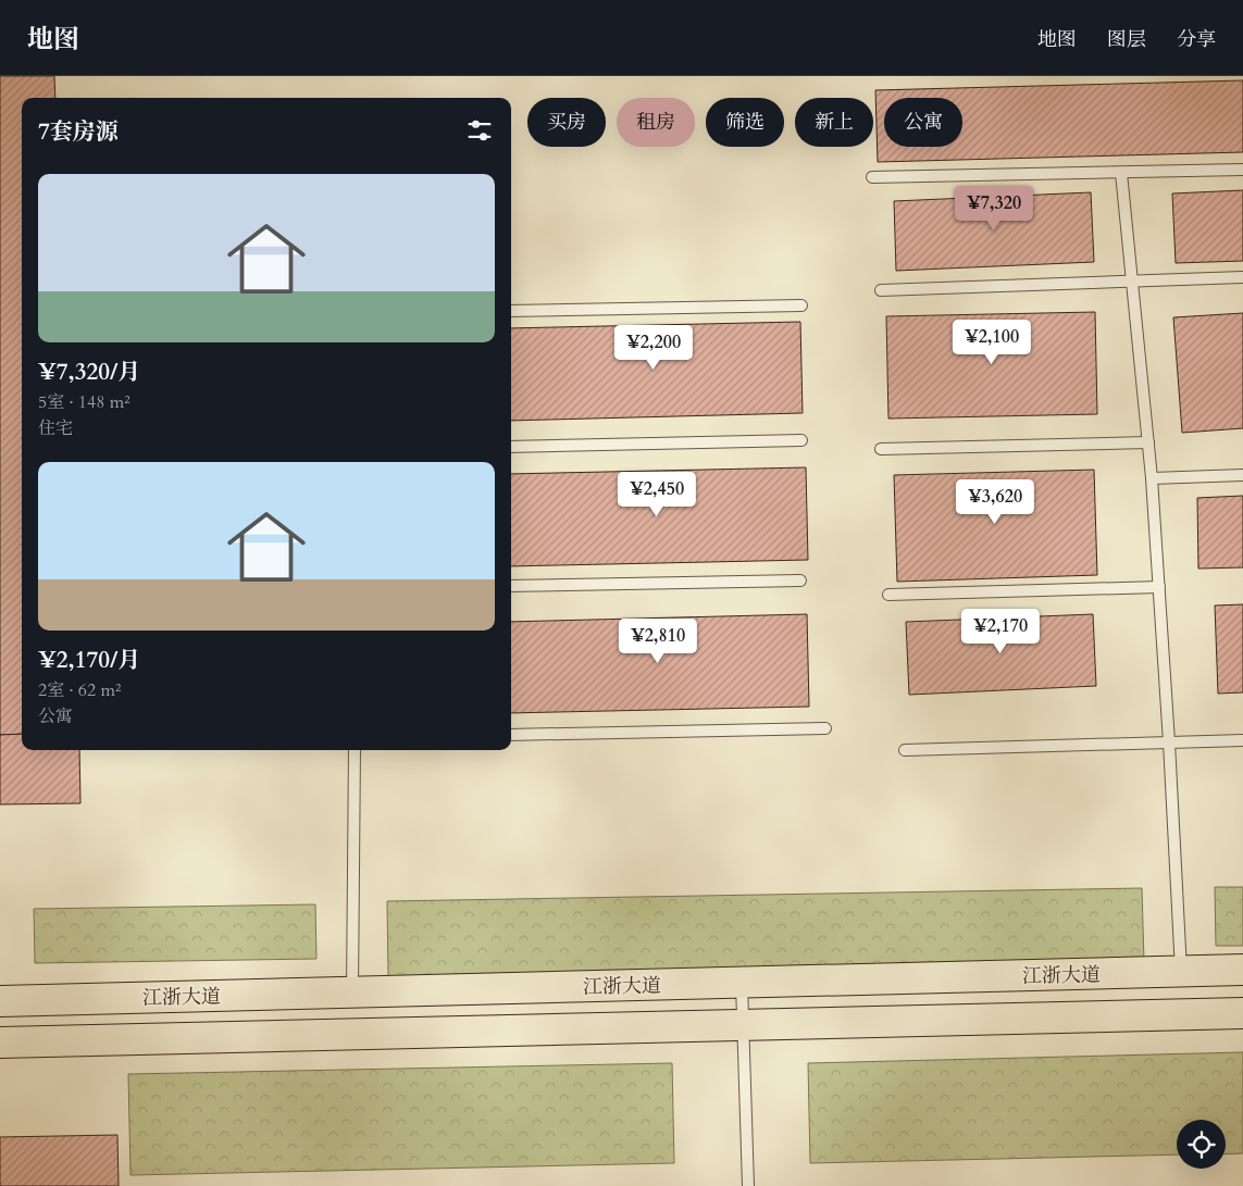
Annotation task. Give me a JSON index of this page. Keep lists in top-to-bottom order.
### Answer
{
  "streets": {
    "main road": ["江浙大道"]
  },
  "page": {
    "header": "地图",
    "nav": ["地图", "图层", "分享"],
    "chip": [
      "买房",
      "租房",
      "筛选",
      "新上",
      "公寓"
    ],
    "heading": "7套房源",
    "list": [
      {
        "name": "¥7,320/月",
        "note": "5室 · 148 m² · 住宅"
      },
      {
        "name": "¥2,170/月",
        "note": "2室 · 62 m² · 公寓"
      }
    ],
    "price": [
      "¥7,320",
      "¥2,100",
      "¥2,200",
      "¥2,450",
      "¥3,620",
      "¥2,170",
      "¥2,810"
    ]
  }
}
